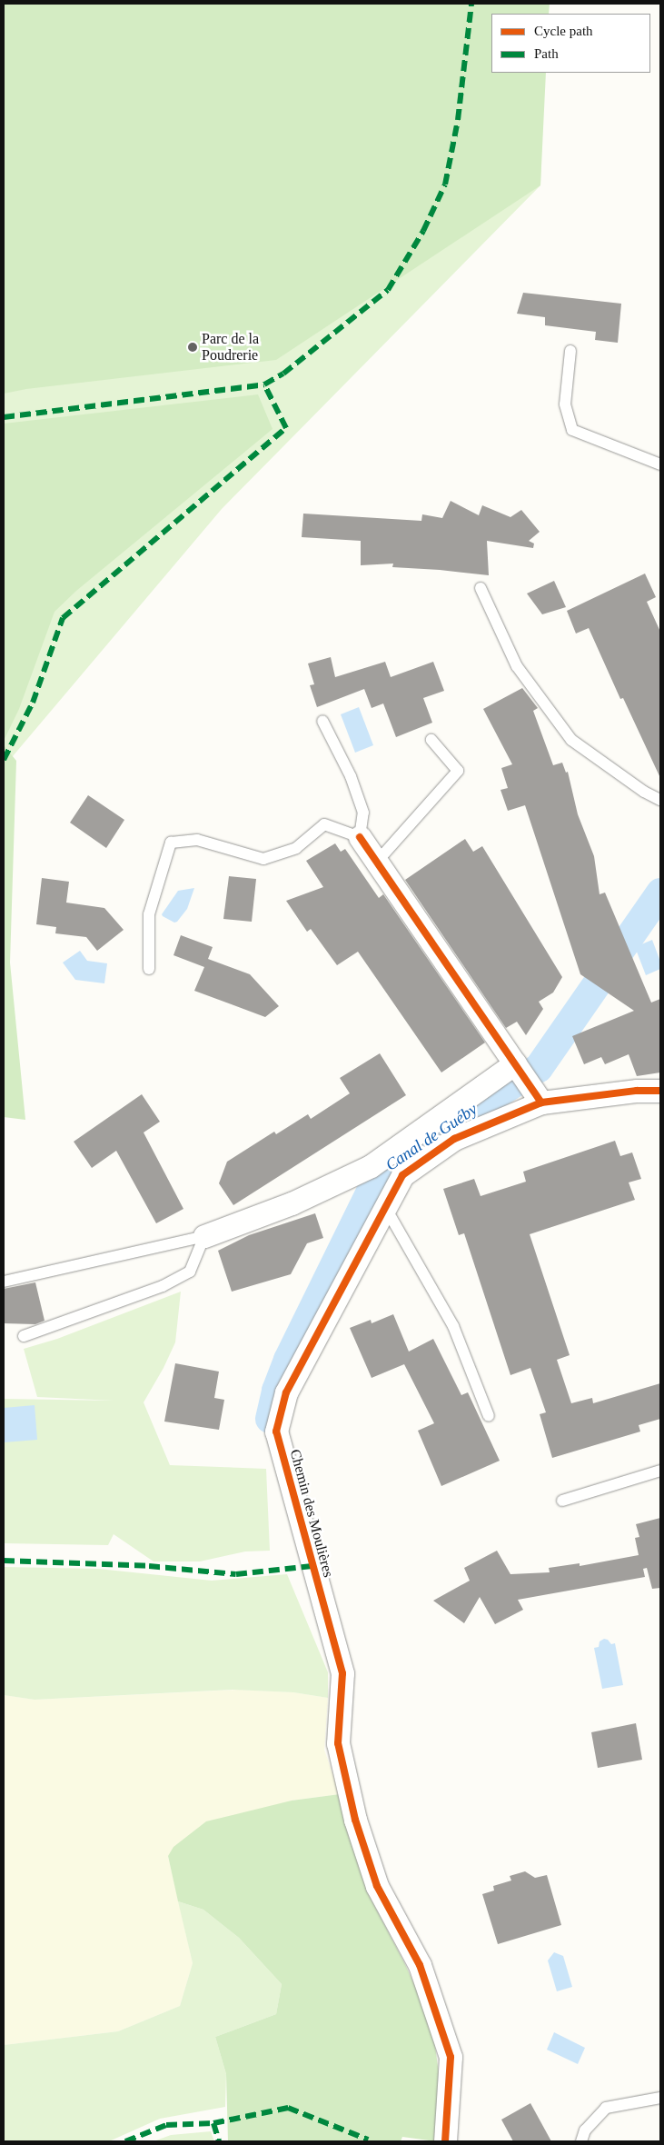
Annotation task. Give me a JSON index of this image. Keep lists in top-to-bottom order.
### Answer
{
  "streets": {
    "street": ["Chemin des Moulières"]
  },
  "water": ["Canal de Guéby"],
  "places": ["Parc de la Poudrerie"],
  "legend": ["Cycle path", "Path"]
}
